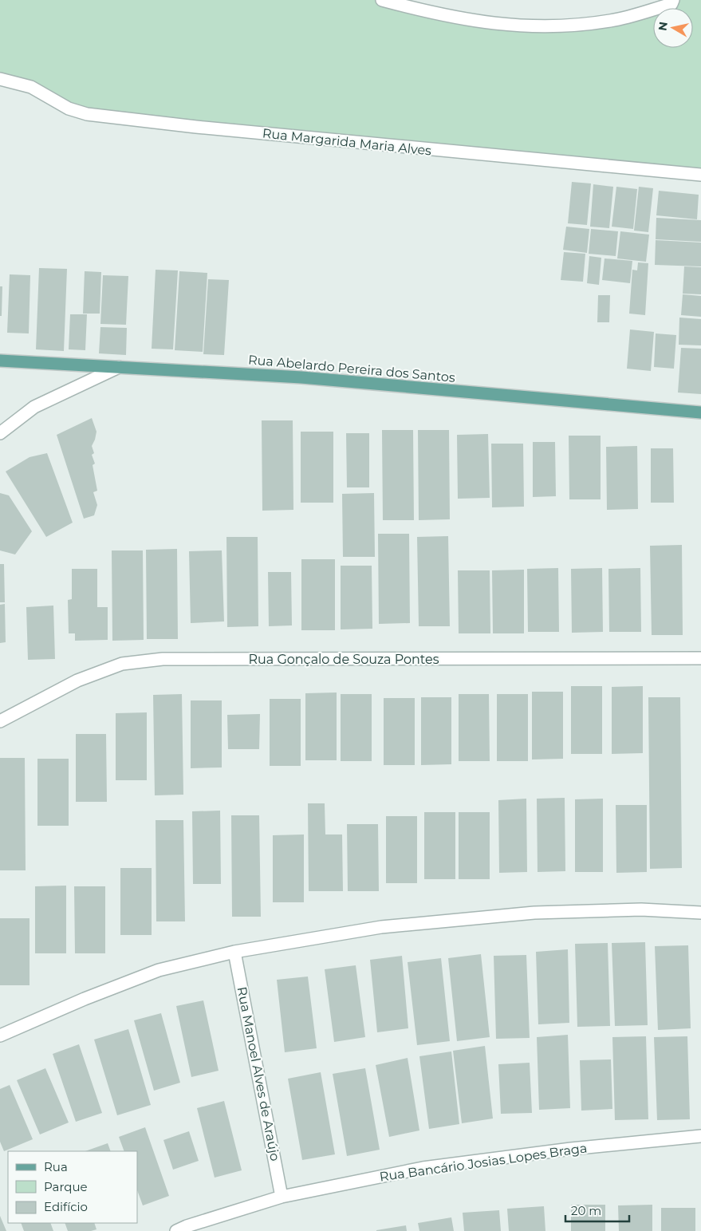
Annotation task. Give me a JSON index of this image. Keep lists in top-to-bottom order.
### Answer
{
  "streets": {
    "main road": ["Rua Abelardo Pereira dos Santos"],
    "street": [
      "Rua Margarida Maria Alves",
      "Rua Gonçalo de Souza Pontes",
      "Rua Manoel Alves de Araújo",
      "Rua Bancário Josias Lopes Braga"
    ]
  },
  "crossings": [
    ["Rua Manoel Alves de Araújo", "Rua Bancário Josias Lopes Braga"]
  ],
  "legend": ["Rua", "Parque", "Edifício"],
  "scale_bar": "20 m",
  "north": "left"
}
